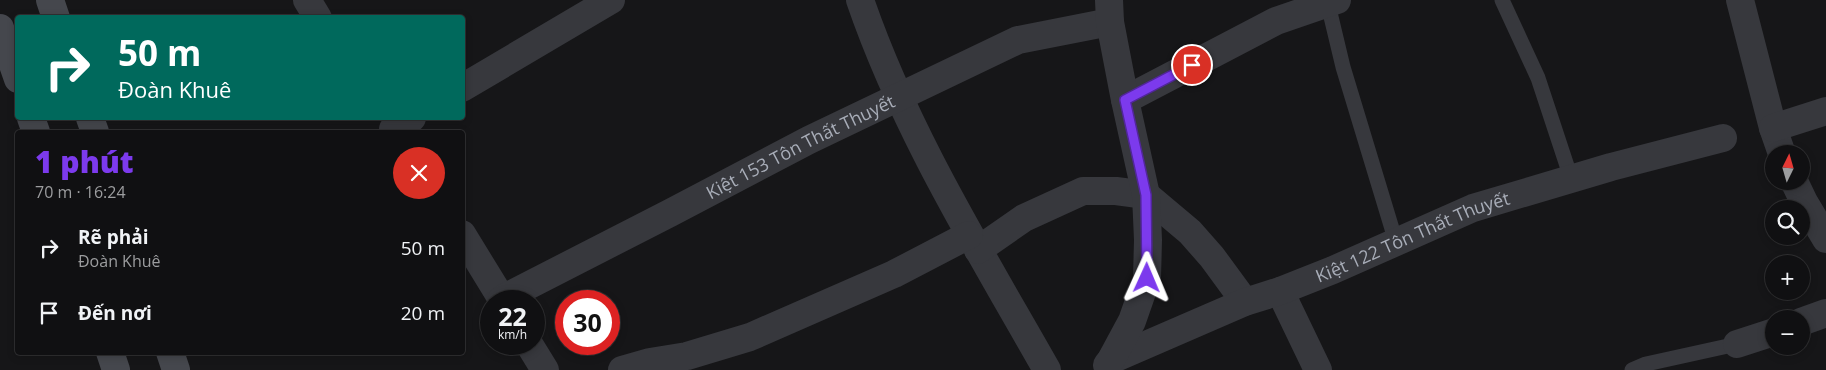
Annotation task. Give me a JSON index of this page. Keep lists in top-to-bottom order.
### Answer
{
  "streets": {
    "street": ["Kiệt 153 Tôn Thất Thuyết", "Kiệt 122 Tôn Thất Thuyết"]
  },
  "north": "top",
  "page": {
    "turn": ["50 m", "Đoàn Khuê"],
    "heading": ["1 phút", "70 m · 16:24"],
    "map_buttons": ["+", "−"],
    "list": [
      {
        "name": "Rẽ phải",
        "note": "Đoàn Khuê",
        "value": "50 m"
      },
      {
        "name": "Đến nơi",
        "value": "20 m"
      }
    ],
    "speed": "22 km/h",
    "limit": "30"
  }
}
